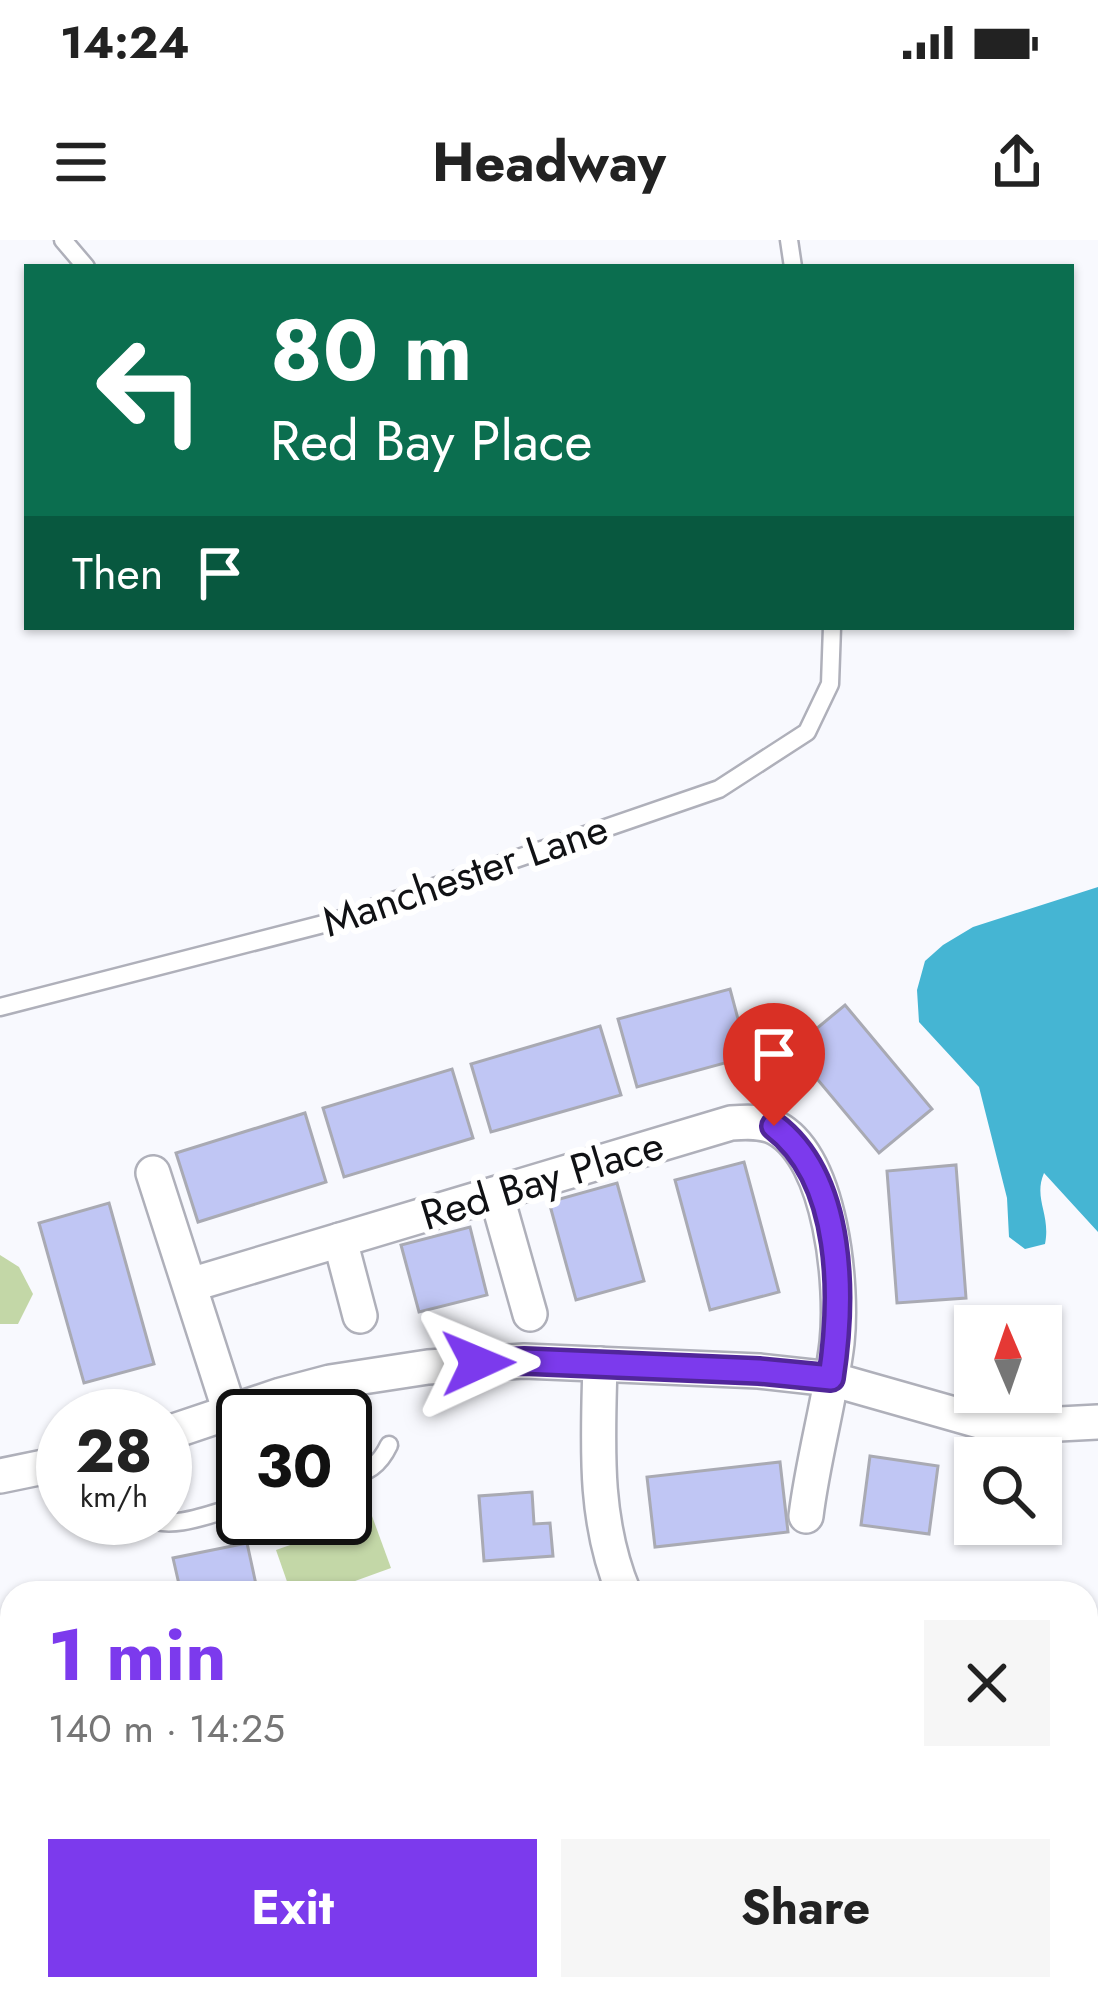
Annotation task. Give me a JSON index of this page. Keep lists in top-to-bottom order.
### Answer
{
  "streets": {
    "street": ["Red Bay Place"],
    "lane": ["Manchester Lane"]
  },
  "north": "top",
  "page": {
    "status": "14:24",
    "header": "Headway",
    "turn": ["80 m", "Red Bay Place"],
    "then": "Then",
    "speed": "28 km/h",
    "limit": "30",
    "heading": ["1 min", "140 m · 14:25"],
    "buttons": ["Exit", "Share"]
  }
}
